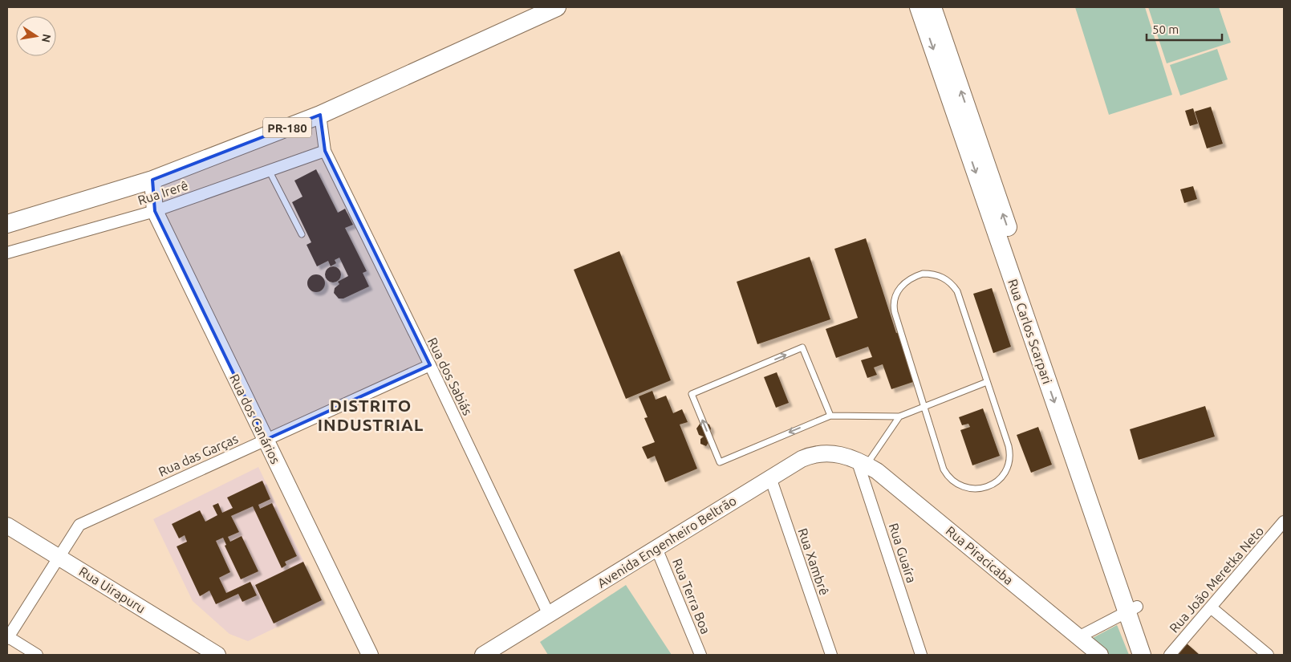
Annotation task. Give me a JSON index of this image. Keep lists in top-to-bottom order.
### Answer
{
  "streets": {
    "main road": ["PR-180", "Rua Carlos Scarpari"],
    "street": [
      "Rua Irerê",
      "Rua dos Sabiás",
      "Rua dos Canários",
      "Rua das Garças",
      "Avenida Engenheiro Beltrão",
      "Rua Guaíra",
      "Rua Piracicaba",
      "Rua Xambrê",
      "Rua João Meretka Neto",
      "Rua Uirapuru",
      "Rua Terra Boa"
    ]
  },
  "crossings": [
    ["PR-180", "Rua dos Sabiás"],
    ["PR-180", "Rua dos Canários"],
    ["Rua Irerê", "Rua dos Sabiás"],
    ["Rua Irerê", "Rua dos Canários"],
    ["Rua dos Sabiás", "Rua das Garças"],
    ["Rua dos Sabiás", "Avenida Engenheiro Beltrão"],
    ["Rua dos Canários", "Rua das Garças"],
    ["Rua das Garças", "Rua Uirapuru"],
    ["Avenida Engenheiro Beltrão", "Rua Guaíra"],
    ["Avenida Engenheiro Beltrão", "Rua Piracicaba"],
    ["Avenida Engenheiro Beltrão", "Rua Xambrê"],
    ["Avenida Engenheiro Beltrão", "Rua Terra Boa"],
    ["Rua Guaíra", "Rua Piracicaba"]
  ],
  "districts": ["DISTRITO INDUSTRIAL"],
  "scale_bar": "50 m",
  "north": "right"
}
